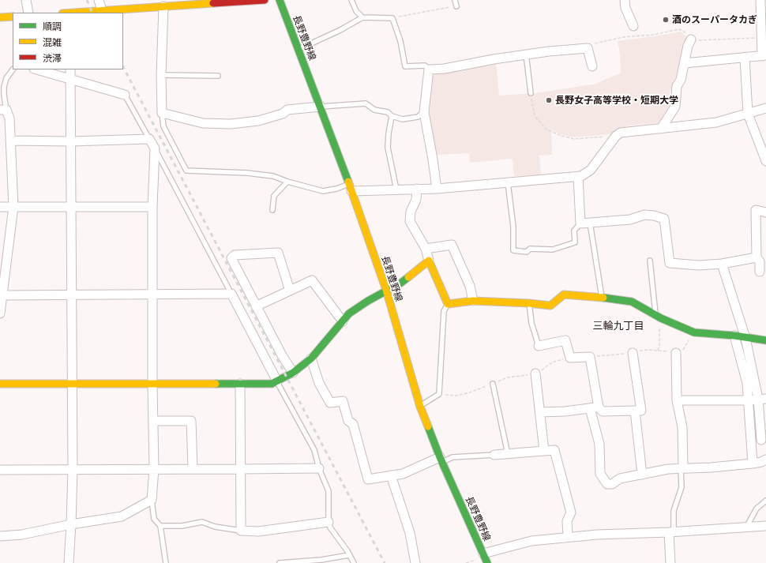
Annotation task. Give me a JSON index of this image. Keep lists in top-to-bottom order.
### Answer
{
  "streets": {
    "street": ["長野豊野線"]
  },
  "districts": ["三輪九丁目"],
  "places": ["酒のスーパータカぎ", "長野女子高等学校・短期大学"],
  "legend": ["順調", "混雑", "渋滞"]
}
